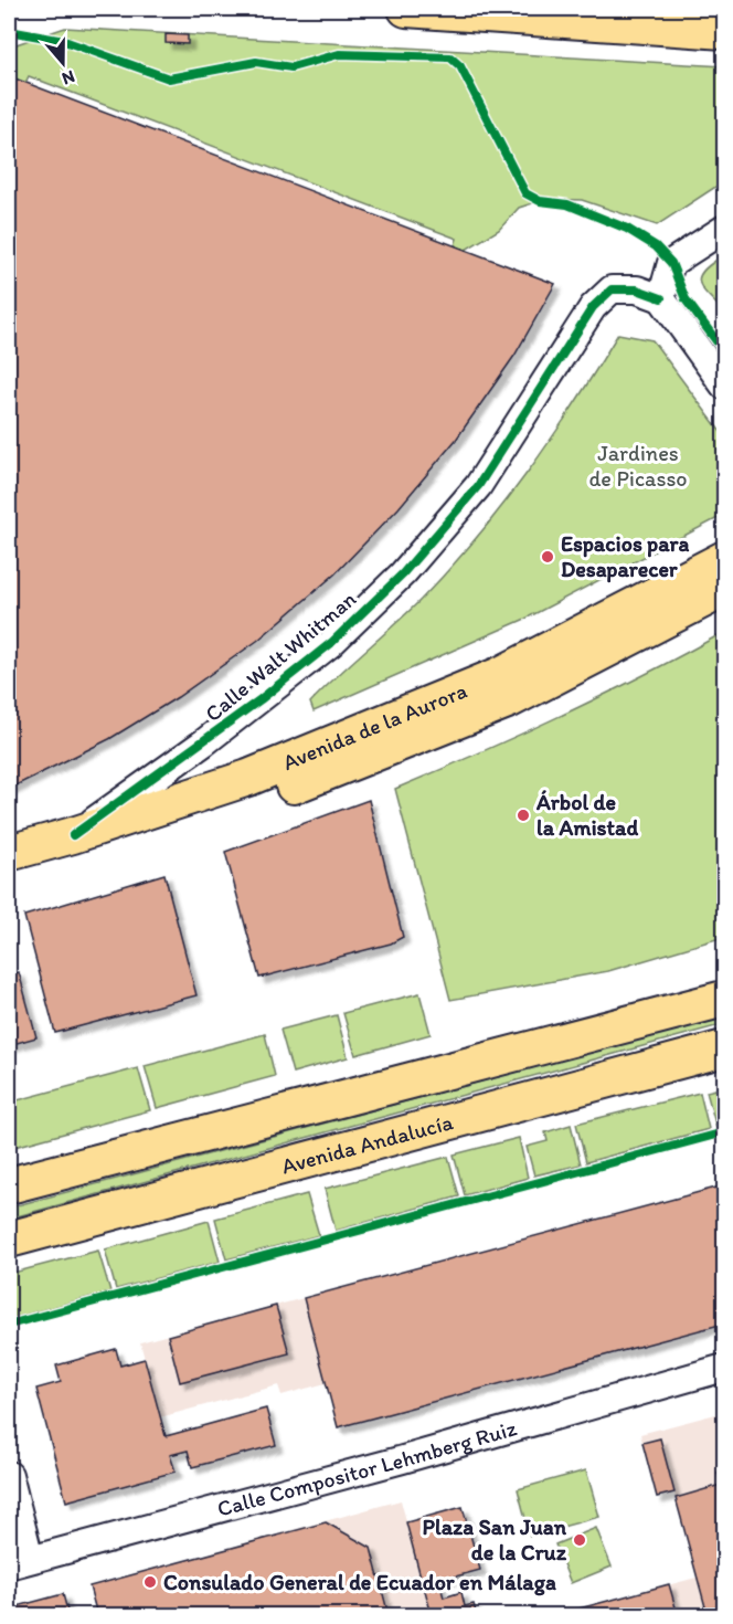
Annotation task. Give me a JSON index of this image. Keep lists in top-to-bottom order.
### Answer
{
  "streets": {
    "main road": ["Avenida de la Aurora", "Avenida Andalucía"],
    "street": ["Calle Walt Whitman", "Calle Compositor Lehmberg Ruiz"]
  },
  "crossings": [
    ["Calle Walt Whitman", "Avenida de la Aurora"]
  ],
  "parks": ["Jardines de Picasso"],
  "places": [
    "Espacios para Desaparecer",
    "Árbol de la Amistad",
    "Plaza San Juan de la Cruz",
    "Consulado General de Ecuador en Málaga"
  ],
  "north": "bottom"
}
